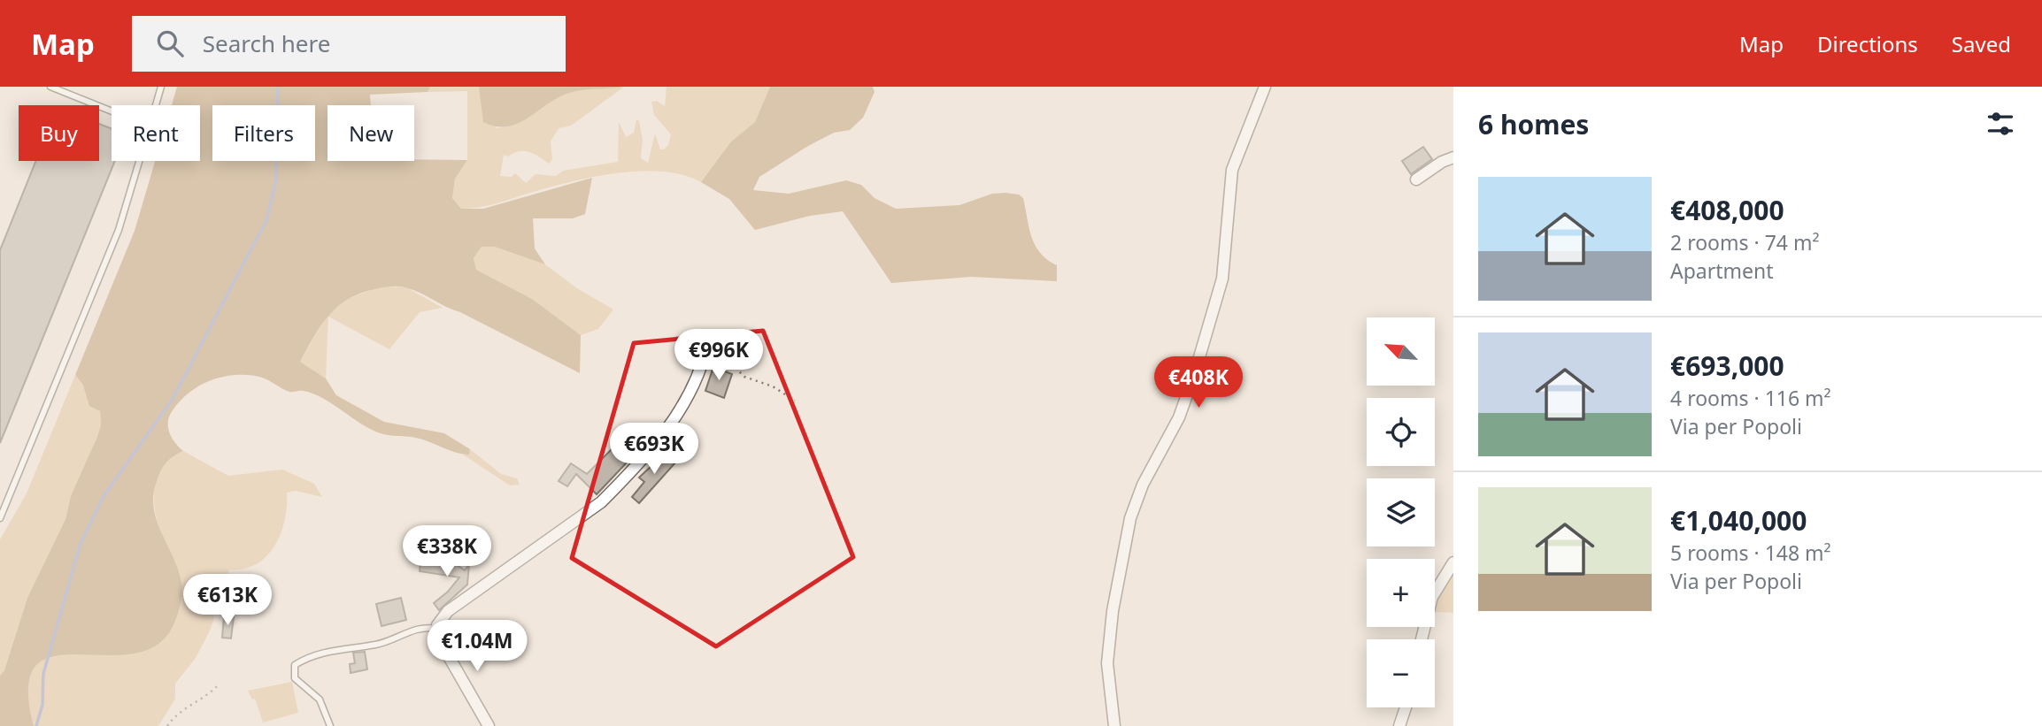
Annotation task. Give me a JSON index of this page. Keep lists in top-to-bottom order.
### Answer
{
  "north": "top left",
  "page": {
    "header": "Map",
    "search": "Search here",
    "nav": ["Map", "Directions", "Saved"],
    "heading": "6 homes",
    "chip": [
      "Buy",
      "Rent",
      "Filters",
      "New"
    ],
    "list": [
      {
        "name": "€408,000",
        "note": "2 rooms · 74 m² · Apartment"
      },
      {
        "name": "€693,000",
        "note": "4 rooms · 116 m² · Via per Popoli"
      },
      {
        "name": "€1,040,000",
        "note": "5 rooms · 148 m² · Via per Popoli"
      }
    ],
    "map_buttons": ["+", "−"],
    "price": [
      "€996K",
      "€408K",
      "€693K",
      "€338K",
      "€613K",
      "€1.04M"
    ]
  }
}
